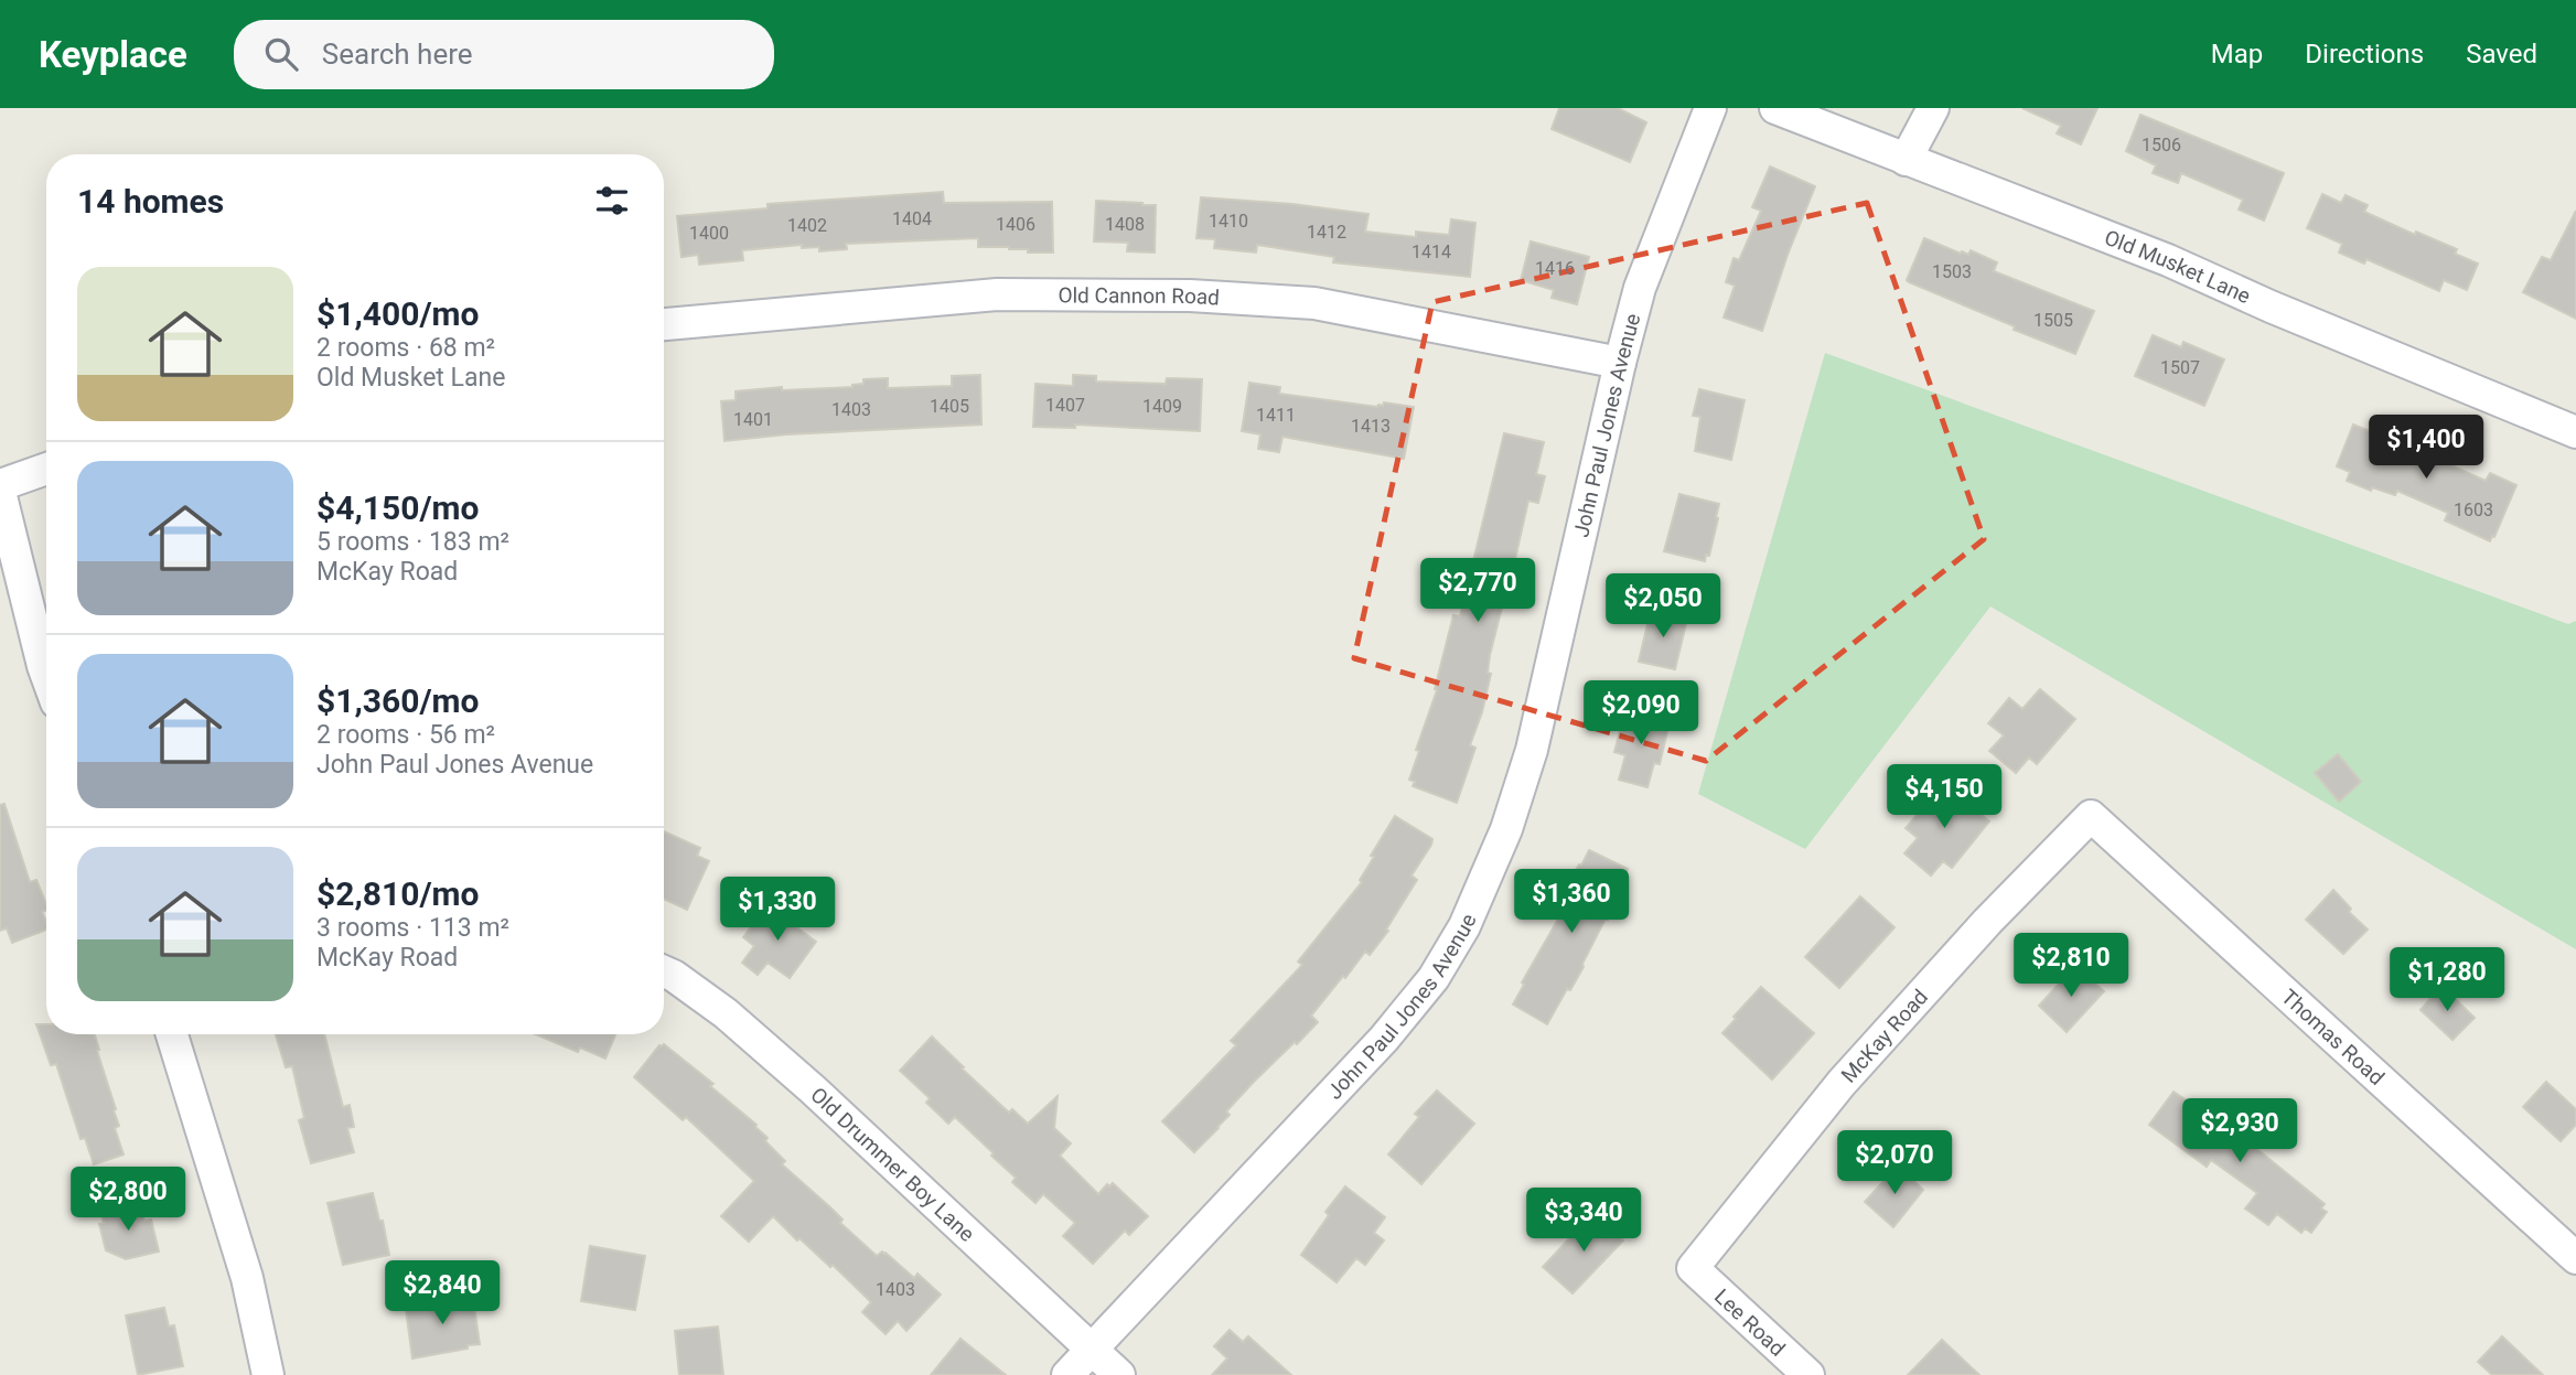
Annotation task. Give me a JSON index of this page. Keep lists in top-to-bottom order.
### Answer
{
  "streets": {
    "street": [
      "Old Musket Lane",
      "Old Cannon Road",
      "John Paul Jones Avenue",
      "McKay Road",
      "Thomas Road",
      "Old Drummer Boy Lane",
      "Lee Road"
    ]
  },
  "crossings": [
    ["Old Cannon Road", "John Paul Jones Avenue"],
    ["John Paul Jones Avenue", "Old Drummer Boy Lane"],
    ["McKay Road", "Thomas Road"],
    ["McKay Road", "Lee Road"]
  ],
  "house_numbers": [
    "1506",
    "1404",
    "1410",
    "1406",
    "1408",
    "1402",
    "1412",
    "1400",
    "1414",
    "1416",
    "1503",
    "1505",
    "1507",
    "1407",
    "1405",
    "1409",
    "1403",
    "1411",
    "1401",
    "1413",
    "1603",
    "1403"
  ],
  "page": {
    "header": "Keyplace",
    "search": "Search here",
    "nav": ["Map", "Directions", "Saved"],
    "heading": "14 homes",
    "list": [
      {
        "name": "$1,400/mo",
        "note": "2 rooms · 68 m² · Old Musket Lane"
      },
      {
        "name": "$4,150/mo",
        "note": "5 rooms · 183 m² · McKay Road"
      },
      {
        "name": "$1,360/mo",
        "note": "2 rooms · 56 m² · John Paul Jones Avenue"
      },
      {
        "name": "$2,810/mo",
        "note": "3 rooms · 113 m² · McKay Road"
      }
    ],
    "price": [
      "$1,400",
      "$2,770",
      "$2,050",
      "$2,090",
      "$4,150",
      "$1,360",
      "$1,330",
      "$2,810",
      "$1,280",
      "$2,930",
      "$2,070",
      "$2,800",
      "$3,340",
      "$2,840"
    ]
  }
}
